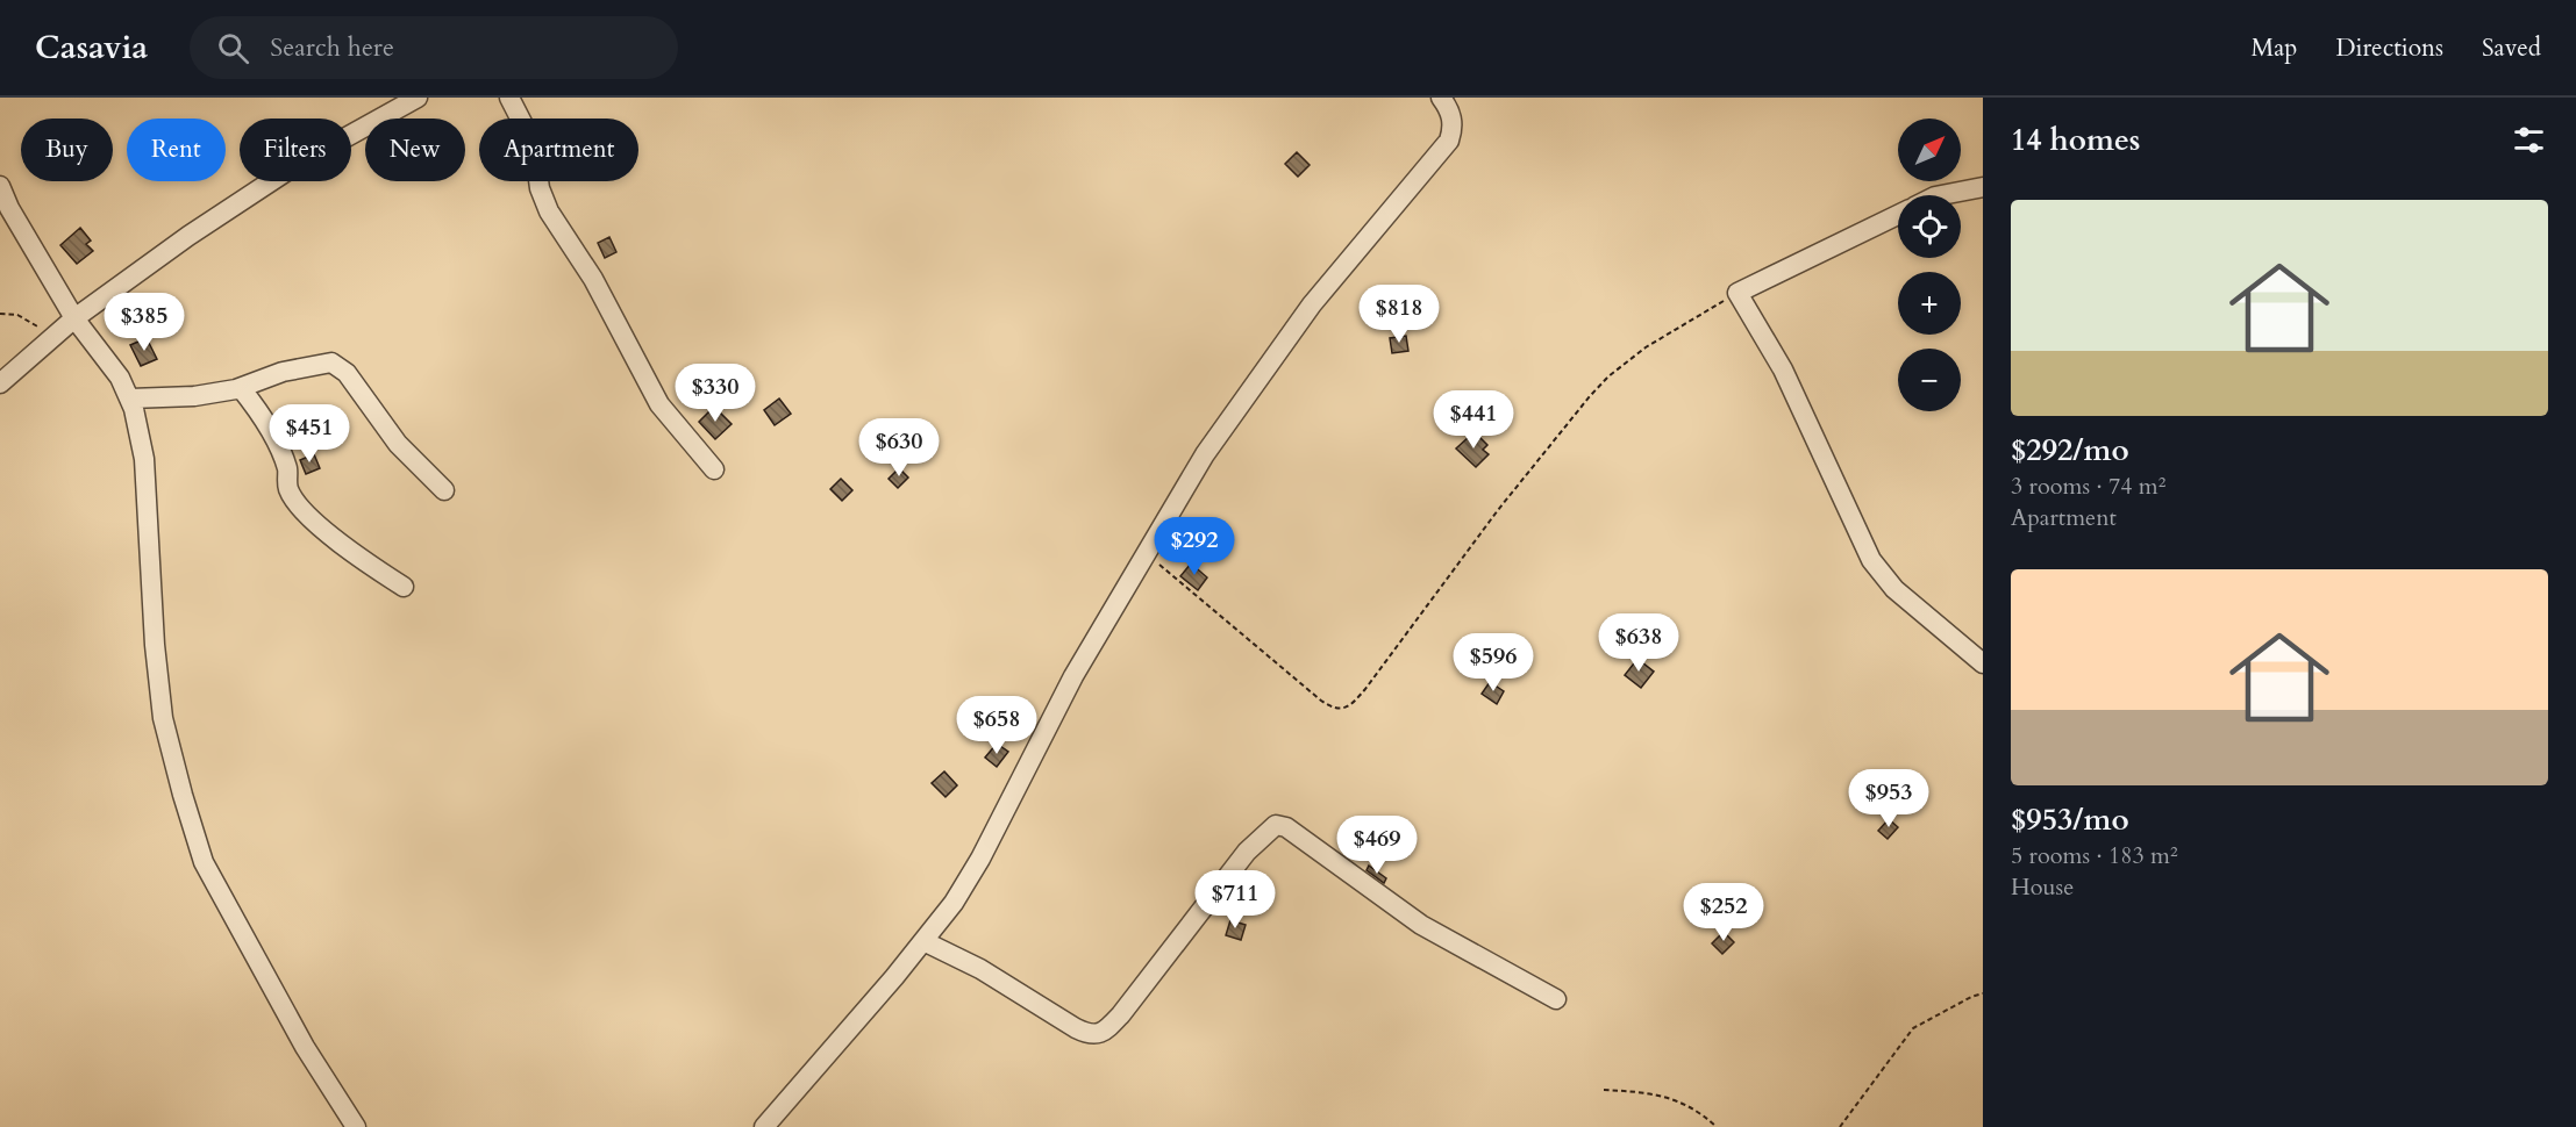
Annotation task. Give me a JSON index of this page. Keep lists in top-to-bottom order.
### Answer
{
  "north": "top right",
  "page": {
    "header": "Casavia",
    "search": "Search here",
    "nav": ["Map", "Directions", "Saved"],
    "heading": "14 homes",
    "map_buttons": ["+", "−"],
    "chip": [
      "Buy",
      "Rent",
      "Filters",
      "New",
      "Apartment"
    ],
    "list": [
      {
        "name": "$292/mo",
        "note": "3 rooms · 74 m² · Apartment"
      },
      {
        "name": "$953/mo",
        "note": "5 rooms · 183 m² · House"
      }
    ],
    "price": [
      "$818",
      "$385",
      "$330",
      "$441",
      "$451",
      "$630",
      "$292",
      "$638",
      "$596",
      "$658",
      "$953",
      "$469",
      "$711",
      "$252"
    ]
  }
}
